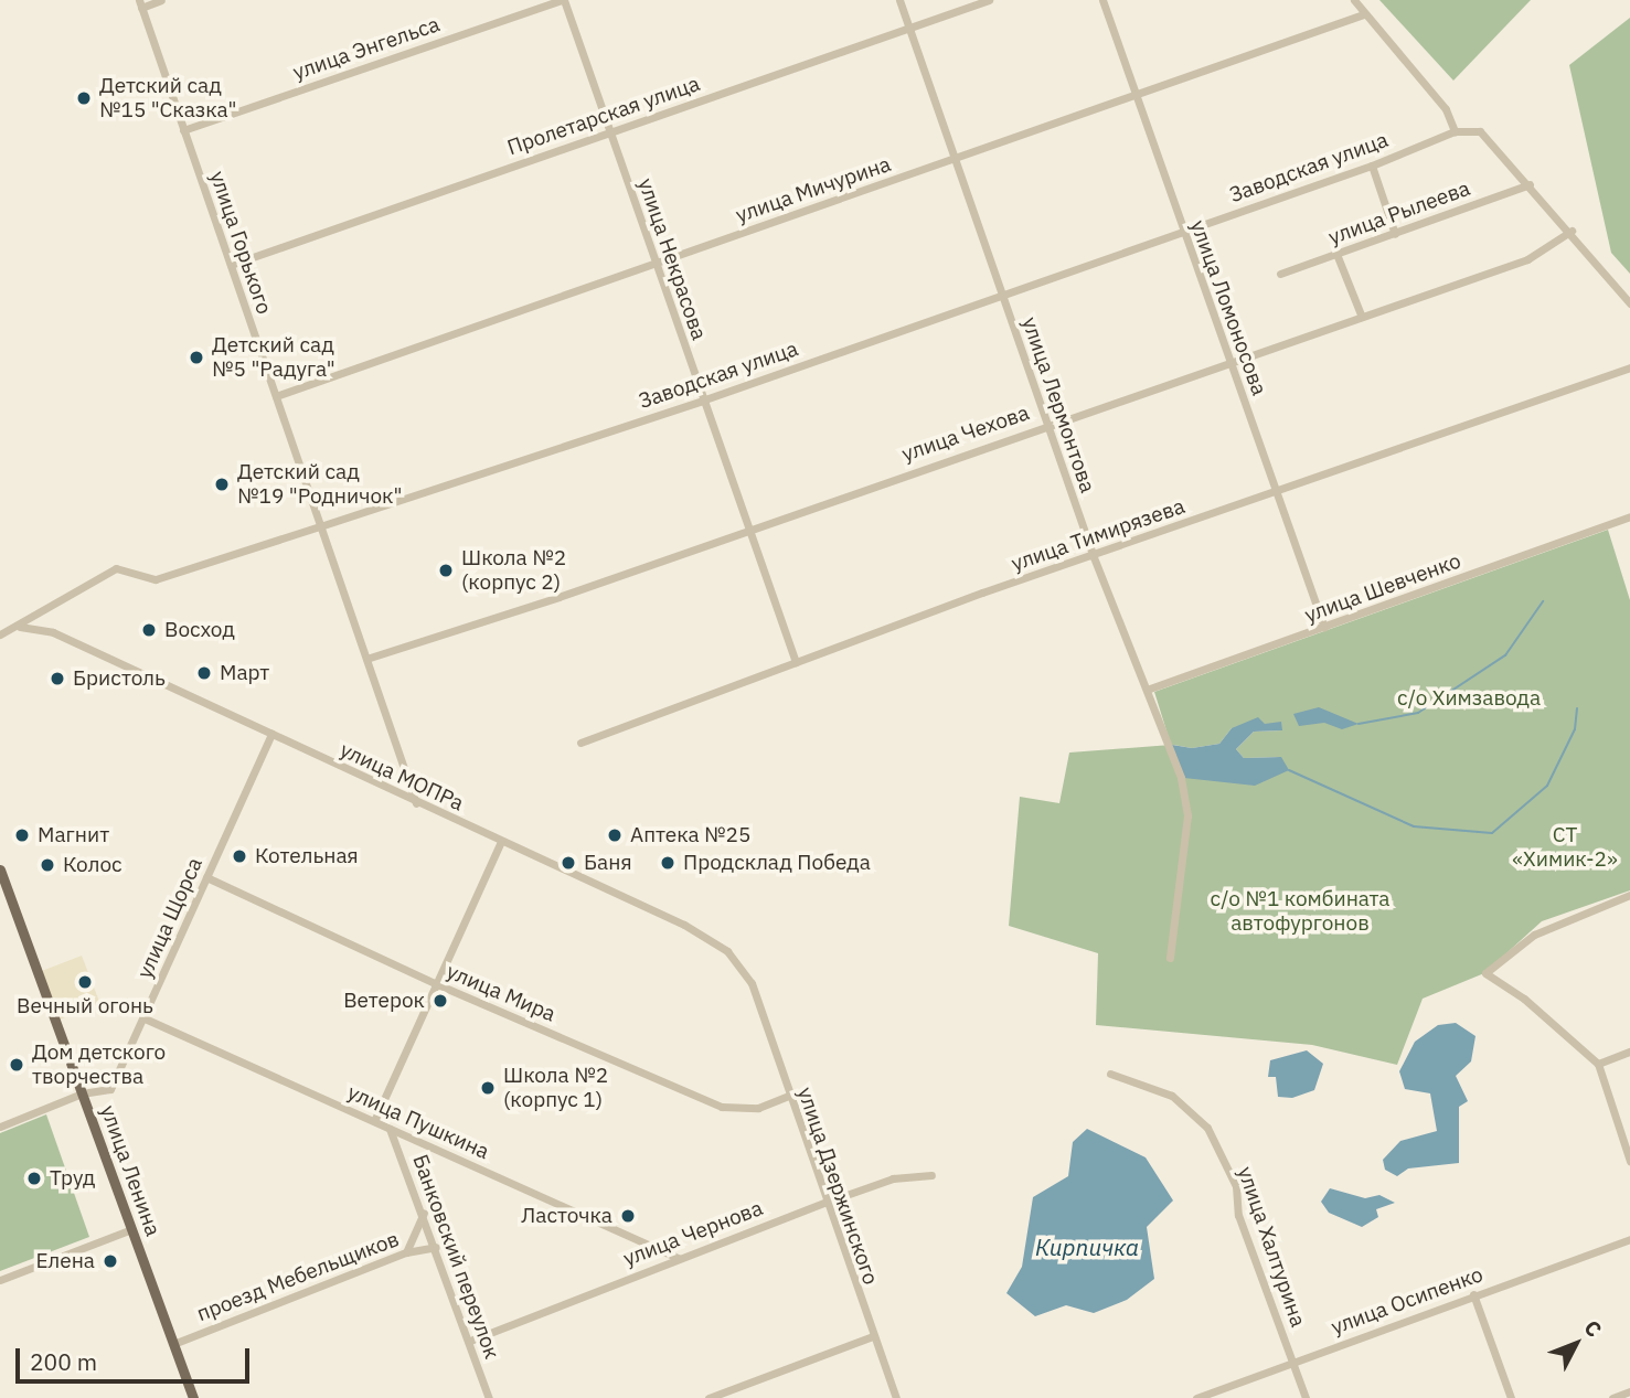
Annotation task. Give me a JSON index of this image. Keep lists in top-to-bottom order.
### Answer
{
  "streets": {
    "main road": ["улица Ленина"],
    "street": [
      "улица Энгельса",
      "Пролетарская улица",
      "Заводская улица",
      "улица Мичурина",
      "улица Рылеева",
      "улица Горького",
      "улица Некрасова",
      "улица Ломоносова",
      "улица Лермонтова",
      "улица Чехова",
      "улица Тимирязева",
      "улица Шевченко",
      "улица МОПРа",
      "улица Щорса",
      "улица Мира",
      "улица Пушкина",
      "улица Дзержинского",
      "улица Чернова",
      "улица Халтурина",
      "Банковский переулок",
      "проезд Мебельщиков",
      "улица Осипенко"
    ]
  },
  "crossings": [
    ["улица Энгельса", "улица Горького"],
    ["улица Энгельса", "улица Некрасова"],
    ["Пролетарская улица", "улица Горького"],
    ["Пролетарская улица", "улица Некрасова"],
    ["Пролетарская улица", "улица Лермонтова"],
    ["Заводская улица", "улица Горького"],
    ["Заводская улица", "улица Некрасова"],
    ["Заводская улица", "улица Ломоносова"],
    ["Заводская улица", "улица Лермонтова"],
    ["Заводская улица", "улица МОПРа"],
    ["улица Мичурина", "улица Горького"],
    ["улица Мичурина", "улица Некрасова"],
    ["улица Мичурина", "улица Ломоносова"],
    ["улица Мичурина", "улица Лермонтова"],
    ["улица Горького", "улица Чехова"],
    ["улица Горького", "улица МОПРа"],
    ["улица Некрасова", "улица Чехова"],
    ["улица Некрасова", "улица Тимирязева"],
    ["улица Ломоносова", "улица Чехова"],
    ["улица Ломоносова", "улица Тимирязева"],
    ["улица Ломоносова", "улица Шевченко"],
    ["улица Лермонтова", "улица Чехова"],
    ["улица Лермонтова", "улица Тимирязева"],
    ["улица Лермонтова", "улица Шевченко"],
    ["улица МОПРа", "улица Щорса"],
    ["улица МОПРа", "улица Дзержинского"],
    ["улица Щорса", "улица Мира"],
    ["улица Щорса", "улица Пушкина"],
    ["улица Щорса", "улица Ленина"],
    ["улица Мира", "улица Дзержинского"],
    ["улица Пушкина", "улица Чернова"],
    ["улица Пушкина", "Банковский переулок"],
    ["улица Ленина", "проезд Мебельщиков"],
    ["улица Дзержинского", "улица Чернова"],
    ["улица Чернова", "Банковский переулок"],
    ["улица Халтурина", "улица Осипенко"],
    ["Банковский переулок", "проезд Мебельщиков"]
  ],
  "water": ["Кирпичка"],
  "parks": ["с/о Химзавода", "СТ «Химик-2»", "с/о №1 комбината автофургонов"],
  "places": [
    "Детский сад №15 \"Сказка\"",
    "Детский сад №5 \"Радуга\"",
    "Детский сад №19 \"Родничок\"",
    "Школа №2 (корпус 2)",
    "Восход",
    "Март",
    "Бристоль",
    "Магнит",
    "Аптека №25",
    "Котельная",
    "Баня",
    "Продсклад Победа",
    "Колос",
    "Вечный огонь",
    "Ветерок",
    "Дом детского творчества",
    "Школа №2 (корпус 1)",
    "Труд",
    "Ласточка",
    "Елена"
  ],
  "scale_bar": "200 m",
  "north": "top right"
}
